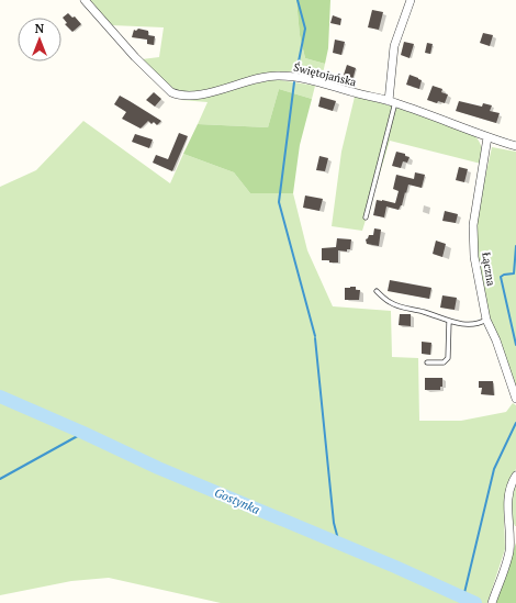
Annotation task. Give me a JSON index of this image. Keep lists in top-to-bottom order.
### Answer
{
  "streets": {
    "street": ["Świętojańska", "Łączna"]
  },
  "crossings": [
    ["Świętojańska", "Łączna"]
  ],
  "water": ["Gostynka"],
  "north": "top"
}
